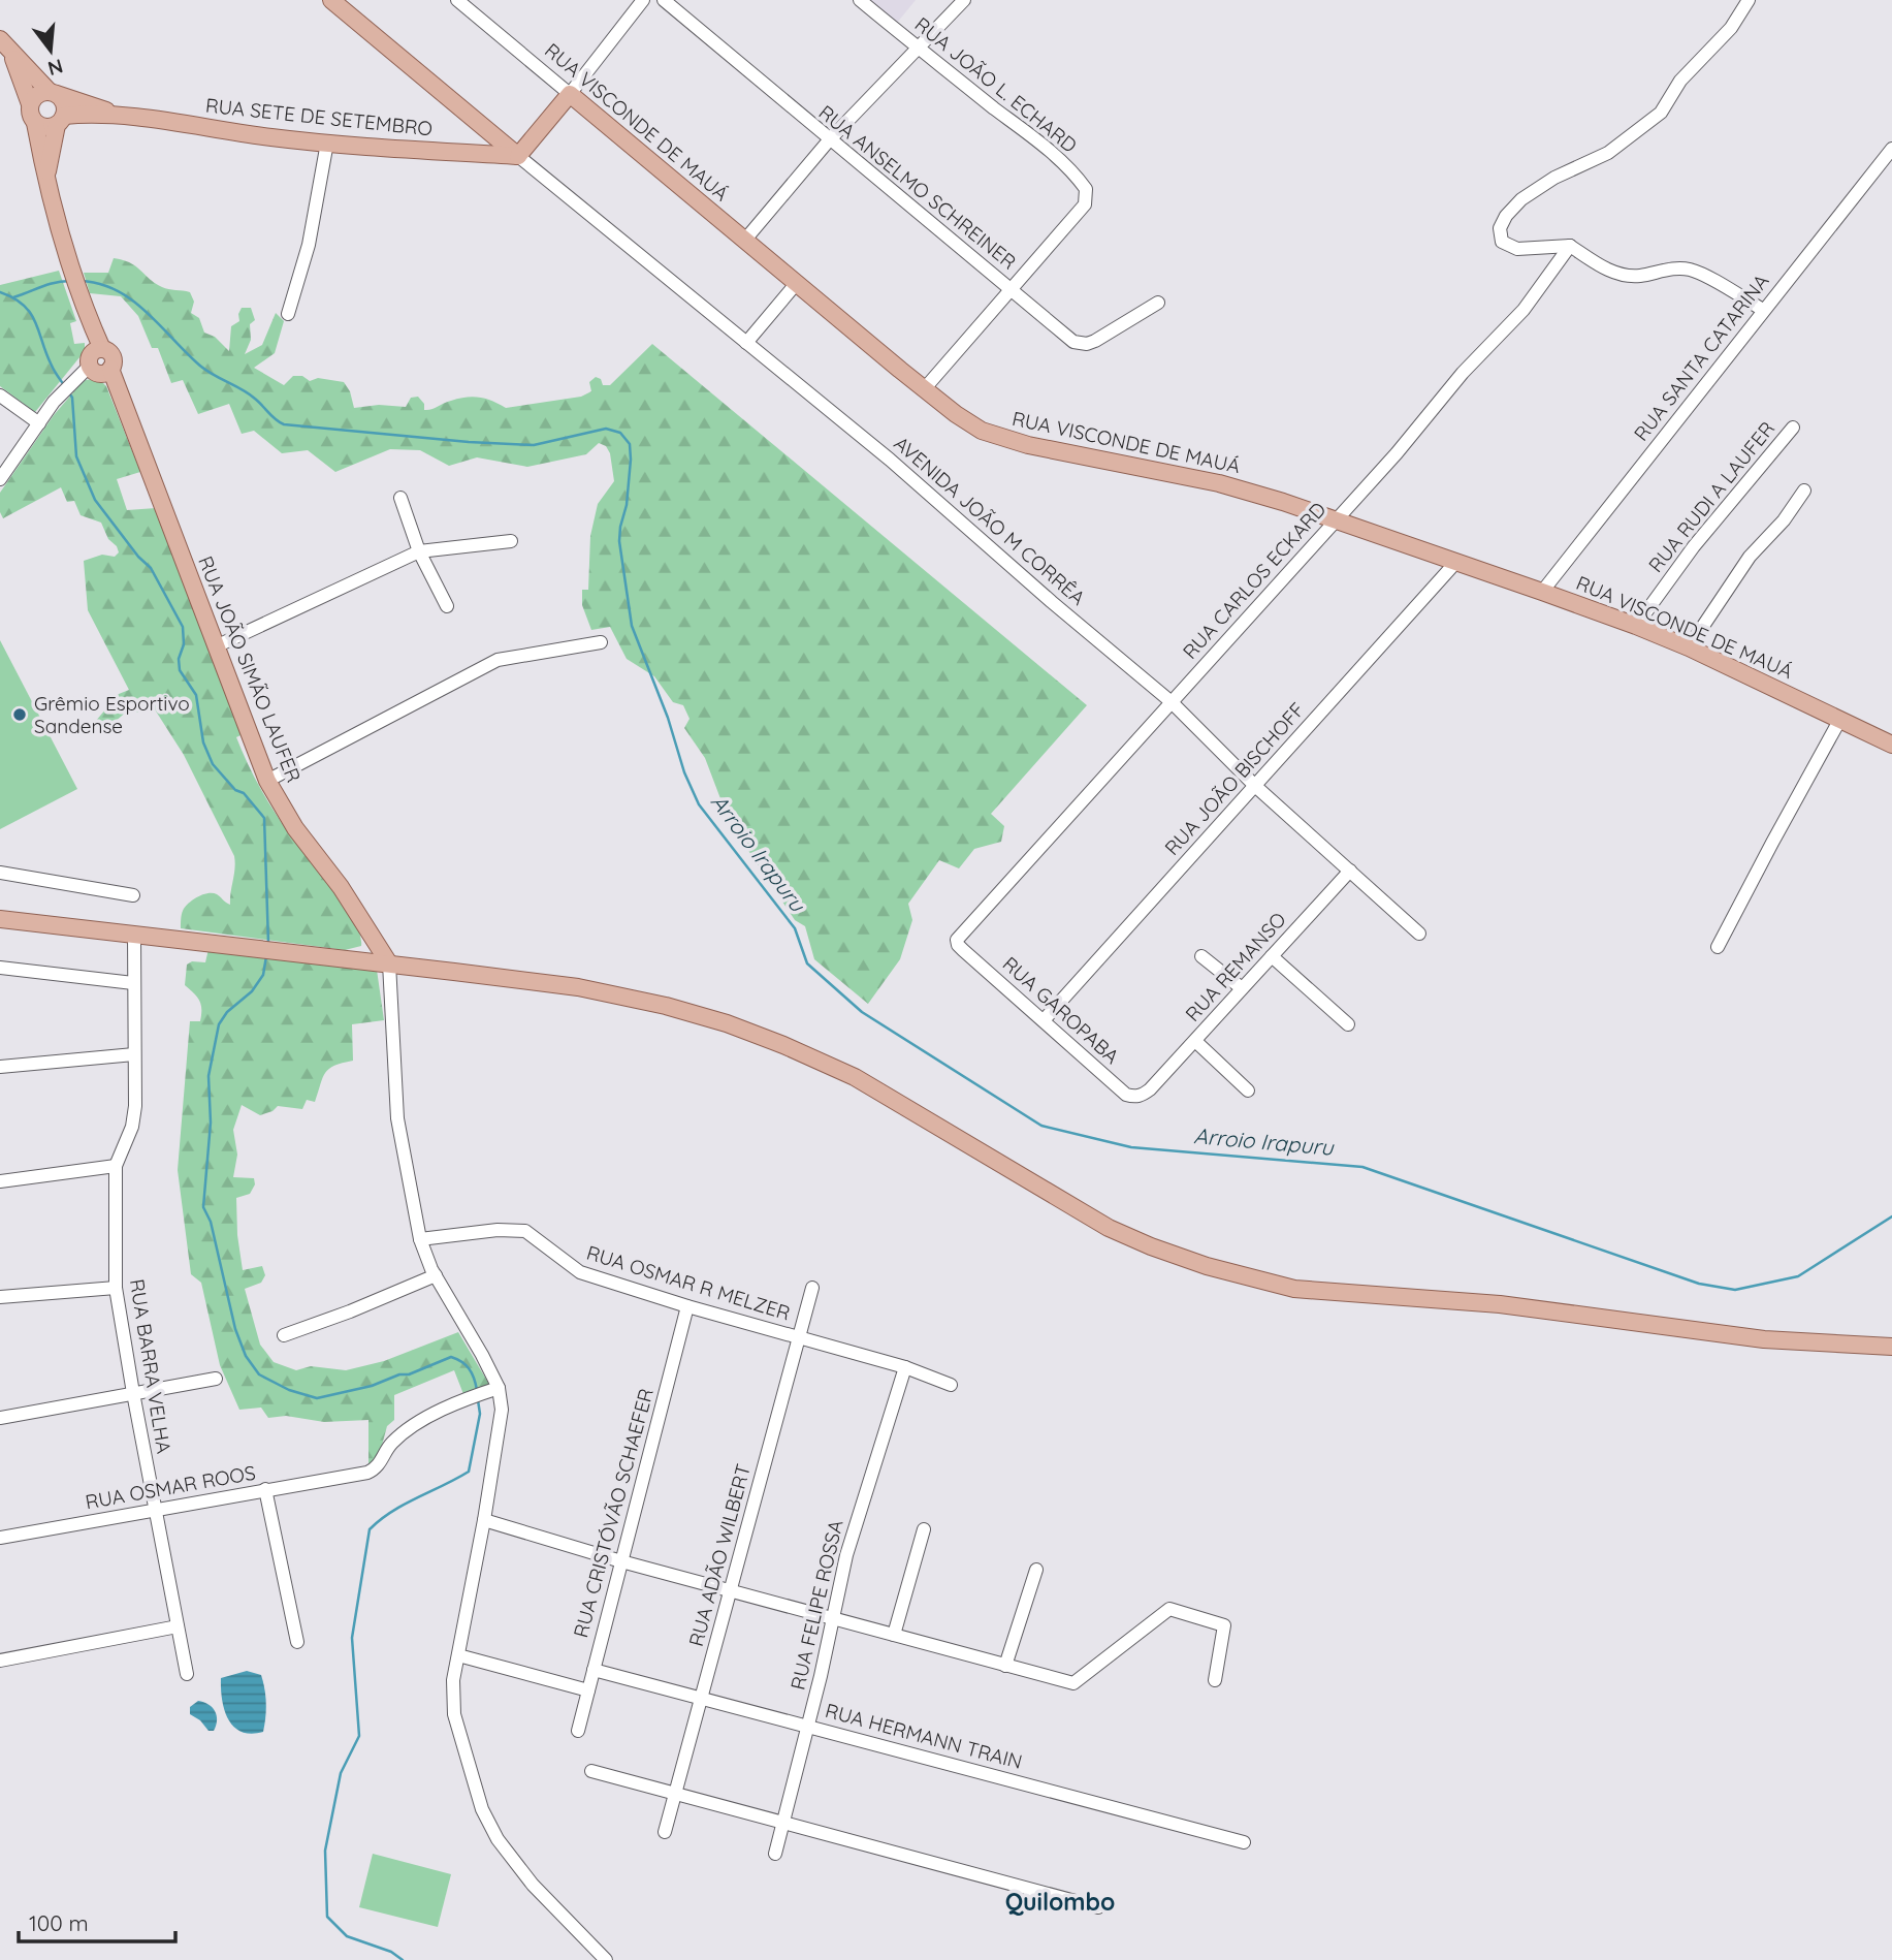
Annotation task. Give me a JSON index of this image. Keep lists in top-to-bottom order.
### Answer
{
  "streets": {
    "main road": ["RUA SETE DE SETEMBRO", "RUA VISCONDE DE MAUÁ", "RUA JOÃO SIMÃO LAUFER"],
    "street": [
      "RUA JOÃO L. ECHARD",
      "RUA ANSELMO SCHREINER",
      "RUA SANTA CATARINA",
      "RUA RUDI A LAUFER",
      "AVENIDA JOÃO M CORRÊA",
      "RUA CARLOS ECKARD",
      "RUA JOÃO BISCHOFF",
      "RUA REMANSO",
      "RUA GAROPABA",
      "RUA OSMAR R MELZER",
      "RUA BARRA VELHA",
      "RUA OSMAR ROOS",
      "RUA CRISTÓVÃO SCHAEFER",
      "RUA ADÃO WILBERT",
      "RUA FELIPE ROSSA",
      "RUA HERMANN TRAIN"
    ]
  },
  "crossings": [
    ["RUA JOÃO L. ECHARD", "RUA ANSELMO SCHREINER"],
    ["RUA SETE DE SETEMBRO", "AVENIDA JOÃO M CORRÊA"],
    ["RUA VISCONDE DE MAUÁ", "RUA SANTA CATARINA"],
    ["RUA VISCONDE DE MAUÁ", "RUA RUDI A LAUFER"],
    ["RUA VISCONDE DE MAUÁ", "RUA CARLOS ECKARD"],
    ["RUA VISCONDE DE MAUÁ", "RUA JOÃO BISCHOFF"],
    ["AVENIDA JOÃO M CORRÊA", "RUA CARLOS ECKARD"],
    ["AVENIDA JOÃO M CORRÊA", "RUA JOÃO BISCHOFF"],
    ["AVENIDA JOÃO M CORRÊA", "RUA REMANSO"],
    ["RUA CARLOS ECKARD", "RUA GAROPABA"],
    ["RUA JOÃO BISCHOFF", "RUA GAROPABA"],
    ["RUA REMANSO", "RUA GAROPABA"],
    ["RUA OSMAR R MELZER", "RUA CRISTÓVÃO SCHAEFER"],
    ["RUA OSMAR R MELZER", "RUA ADÃO WILBERT"],
    ["RUA OSMAR R MELZER", "RUA FELIPE ROSSA"],
    ["RUA BARRA VELHA", "RUA OSMAR ROOS"],
    ["RUA CRISTÓVÃO SCHAEFER", "RUA HERMANN TRAIN"],
    ["RUA ADÃO WILBERT", "RUA HERMANN TRAIN"],
    ["RUA FELIPE ROSSA", "RUA HERMANN TRAIN"]
  ],
  "districts": ["Quilombo"],
  "water": ["Arroio Irapuru"],
  "places": ["Grêmio Esportivo Sandense"],
  "scale_bar": "100 m",
  "north": "bottom"
}
